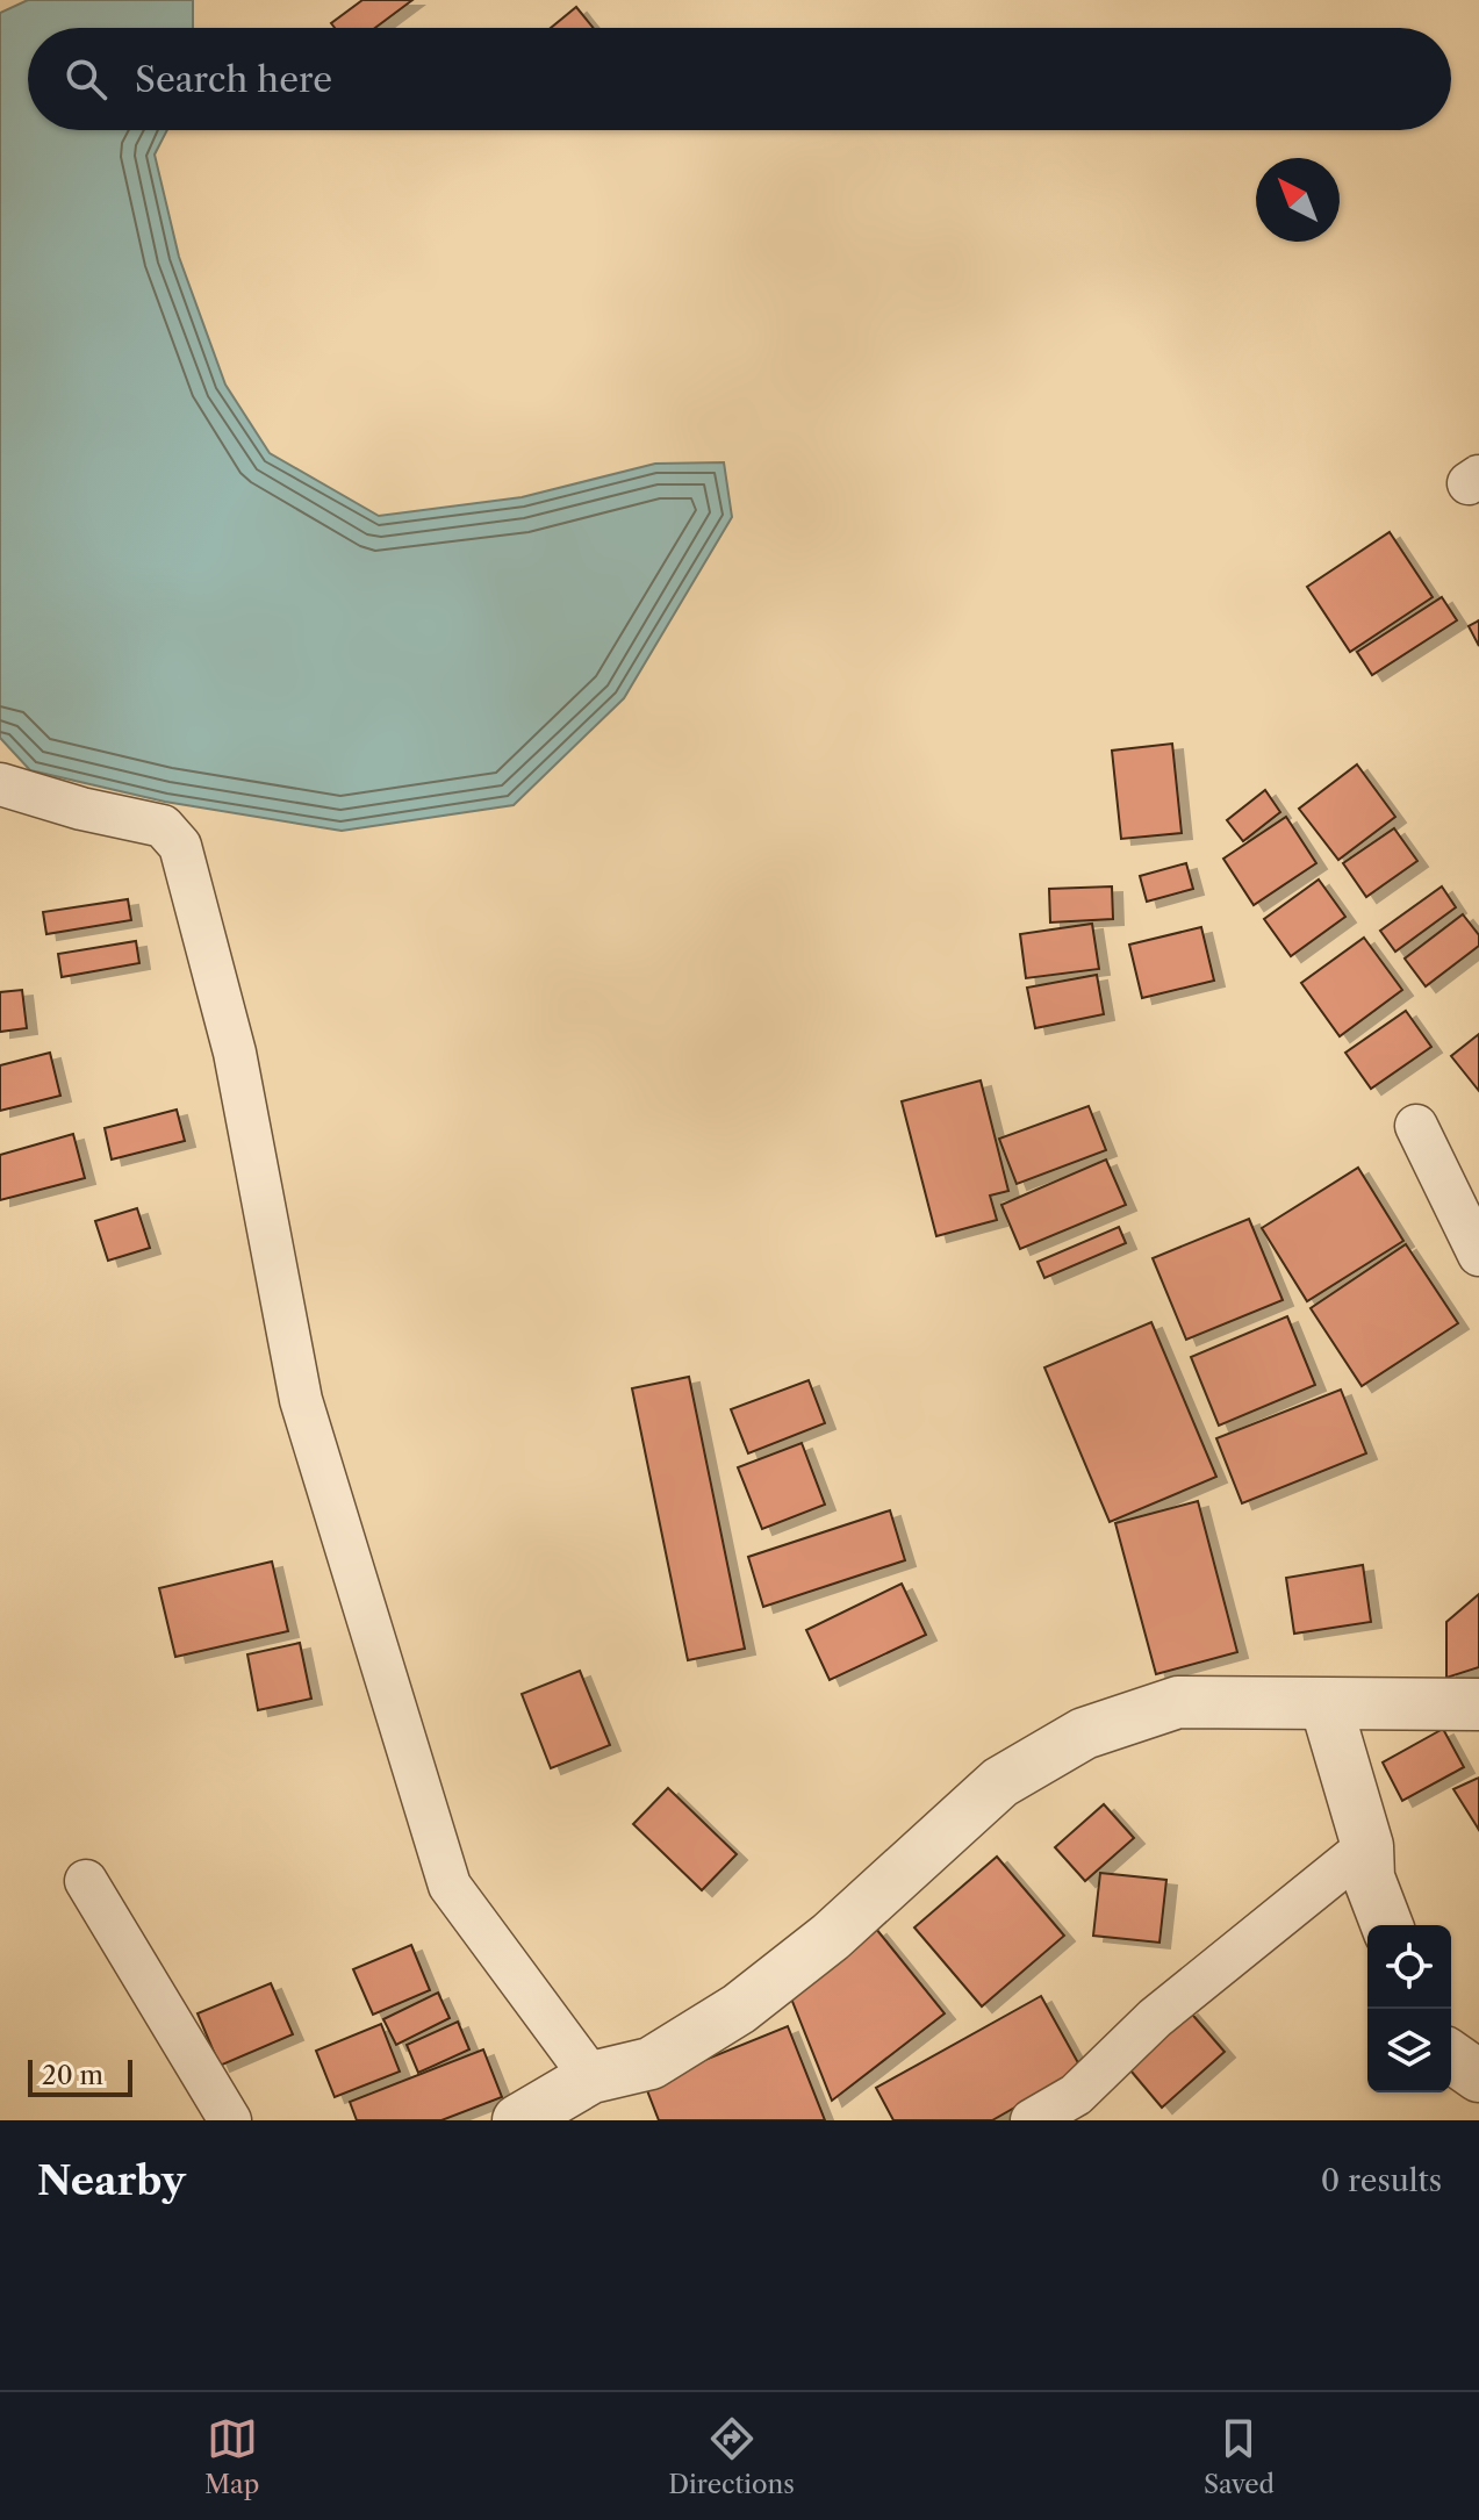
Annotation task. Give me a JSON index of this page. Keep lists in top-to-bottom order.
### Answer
{
  "scale_bar": "20 m",
  "north": "top left",
  "page": {
    "search": "Search here",
    "scale": "20 m",
    "heading": ["Nearby", "0 results"],
    "nav": ["Map", "Directions", "Saved"]
  }
}
